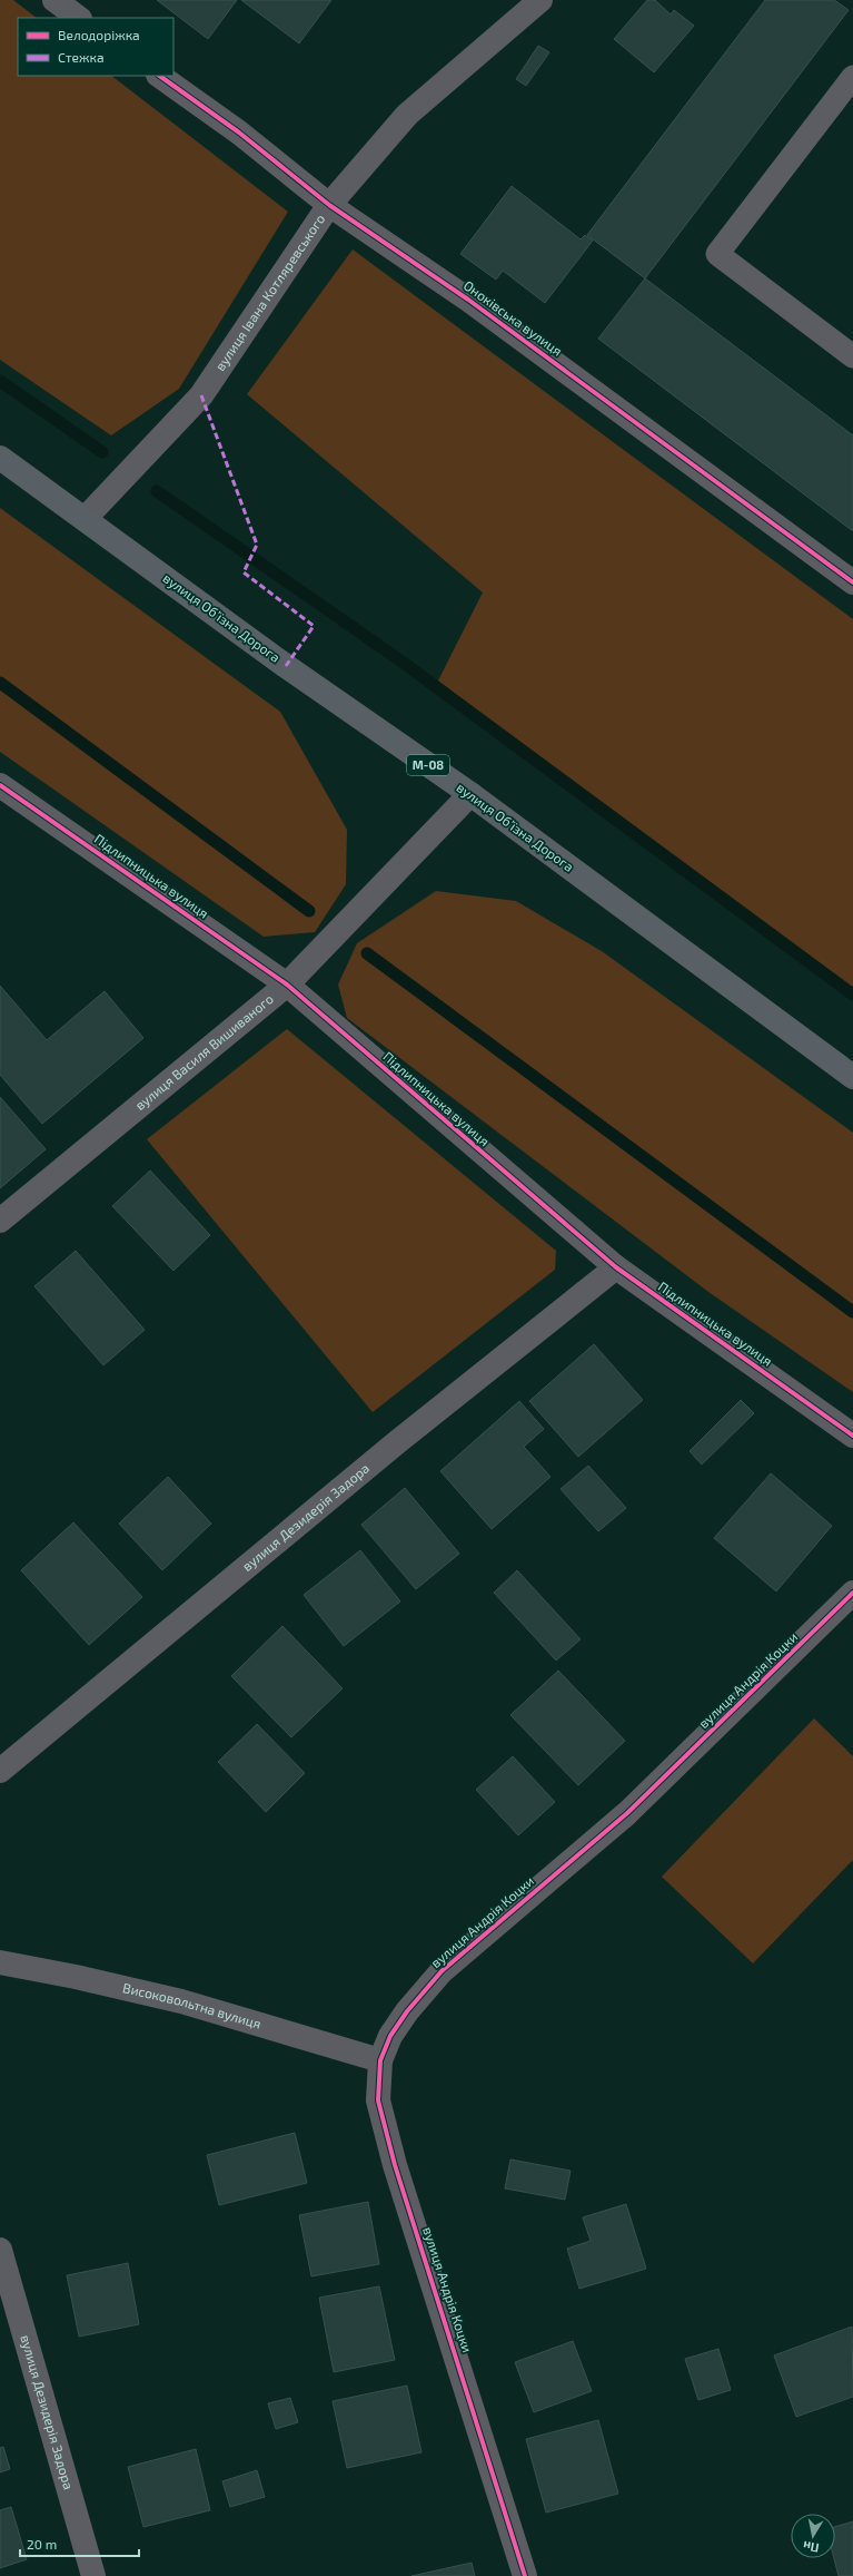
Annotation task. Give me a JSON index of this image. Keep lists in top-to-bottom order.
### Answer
{
  "streets": {
    "highway": ["вулиця Обʼїзна Дорога", "М-08"],
    "street": [
      "вулиця Івана Котляревського",
      "Оноківська вулиця",
      "Підлипницька вулиця",
      "вулиця Василя Вишиваного",
      "вулиця Дезидерія Задора",
      "вулиця Андрія Коцки",
      "Високовольтна вулиця"
    ]
  },
  "crossings": [
    ["вулиця Івана Котляревського", "Оноківська вулиця"],
    ["вулиця Івана Котляревського", "вулиця Обʼїзна Дорога"],
    ["вулиця Обʼїзна Дорога", "вулиця Василя Вишиваного"],
    ["Підлипницька вулиця", "вулиця Василя Вишиваного"],
    ["Підлипницька вулиця", "вулиця Дезидерія Задора"],
    ["вулиця Андрія Коцки", "Високовольтна вулиця"]
  ],
  "legend": ["Велодоріжка", "Стежка"],
  "scale_bar": "20 m",
  "north": "bottom"
}
